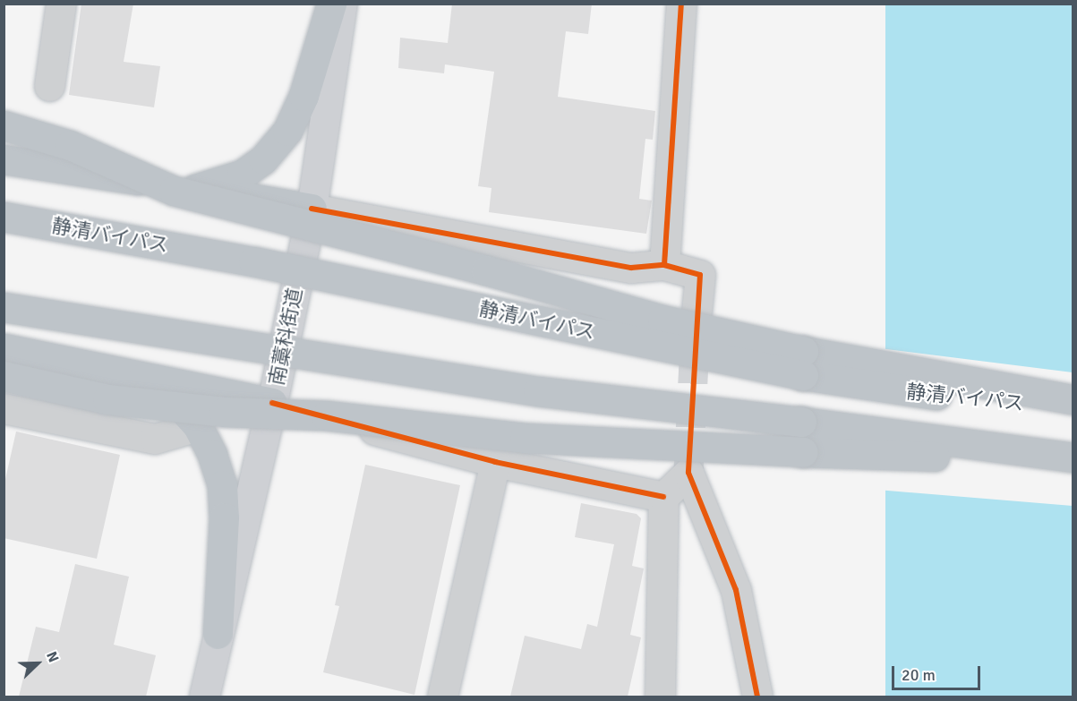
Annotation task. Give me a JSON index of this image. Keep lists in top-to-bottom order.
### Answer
{
  "streets": {
    "highway": ["静清バイパス"],
    "main road": ["南藁科街道"]
  },
  "scale_bar": "20 m",
  "north": "top right"
}
